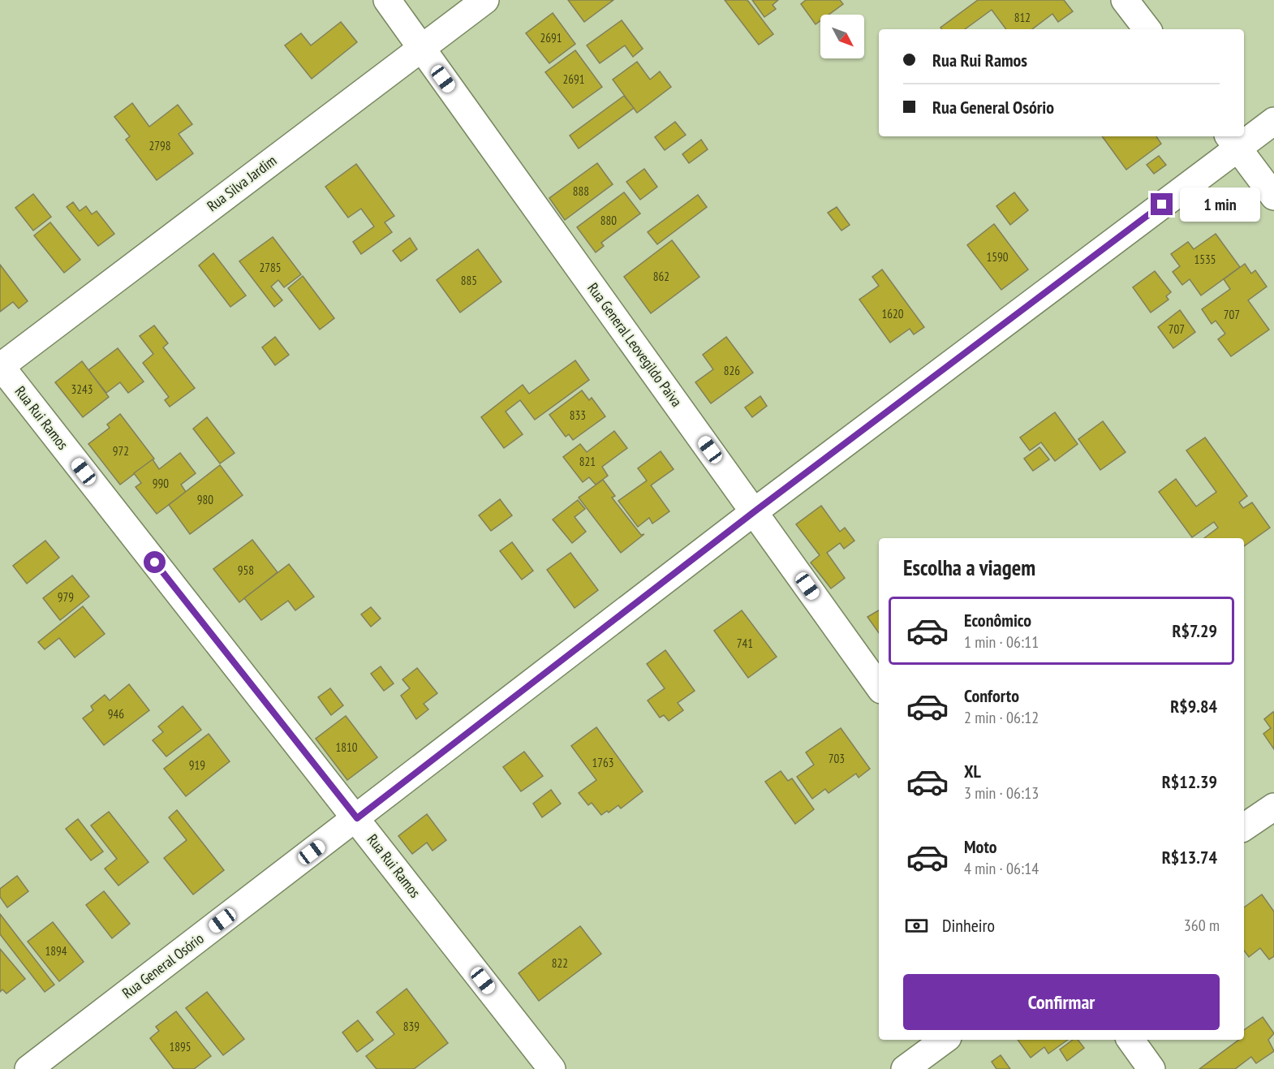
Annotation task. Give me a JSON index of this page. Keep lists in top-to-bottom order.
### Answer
{
  "streets": {
    "street": [
      "Rua Silva Jardim",
      "Rua General Leovegildo Paiva",
      "Rua Rui Ramos",
      "Rua General Osório"
    ]
  },
  "crossings": [
    ["Rua Silva Jardim", "Rua General Leovegildo Paiva"],
    ["Rua Silva Jardim", "Rua Rui Ramos"],
    ["Rua General Leovegildo Paiva", "Rua General Osório"],
    ["Rua Rui Ramos", "Rua General Osório"]
  ],
  "house_numbers": [
    "812",
    "2691",
    "2691",
    "2798",
    "888",
    "880",
    "1590",
    "1535",
    "2785",
    "862",
    "885",
    "1620",
    "707",
    "707",
    "826",
    "3243",
    "833",
    "972",
    "821",
    "990",
    "980",
    "958",
    "979",
    "741",
    "946",
    "1810",
    "703",
    "1763",
    "919",
    "1894",
    "822",
    "839",
    "1895"
  ],
  "north": "bottom right",
  "page": {
    "banner": ["Rua Rui Ramos", "Rua General Osório"],
    "bubble": "1 min",
    "heading": "Escolha a viagem",
    "list": [
      {
        "name": "Econômico",
        "note": "1 min · 06:11",
        "value": "R$7.29"
      },
      {
        "name": "Conforto",
        "note": "2 min · 06:12",
        "value": "R$9.84"
      },
      {
        "name": "XL",
        "note": "3 min · 06:13",
        "value": "R$12.39"
      },
      {
        "name": "Moto",
        "note": "4 min · 06:14",
        "value": "R$13.74"
      }
    ],
    "pay": ["Dinheiro", "360 m"],
    "buttons": "Confirmar"
  }
}
